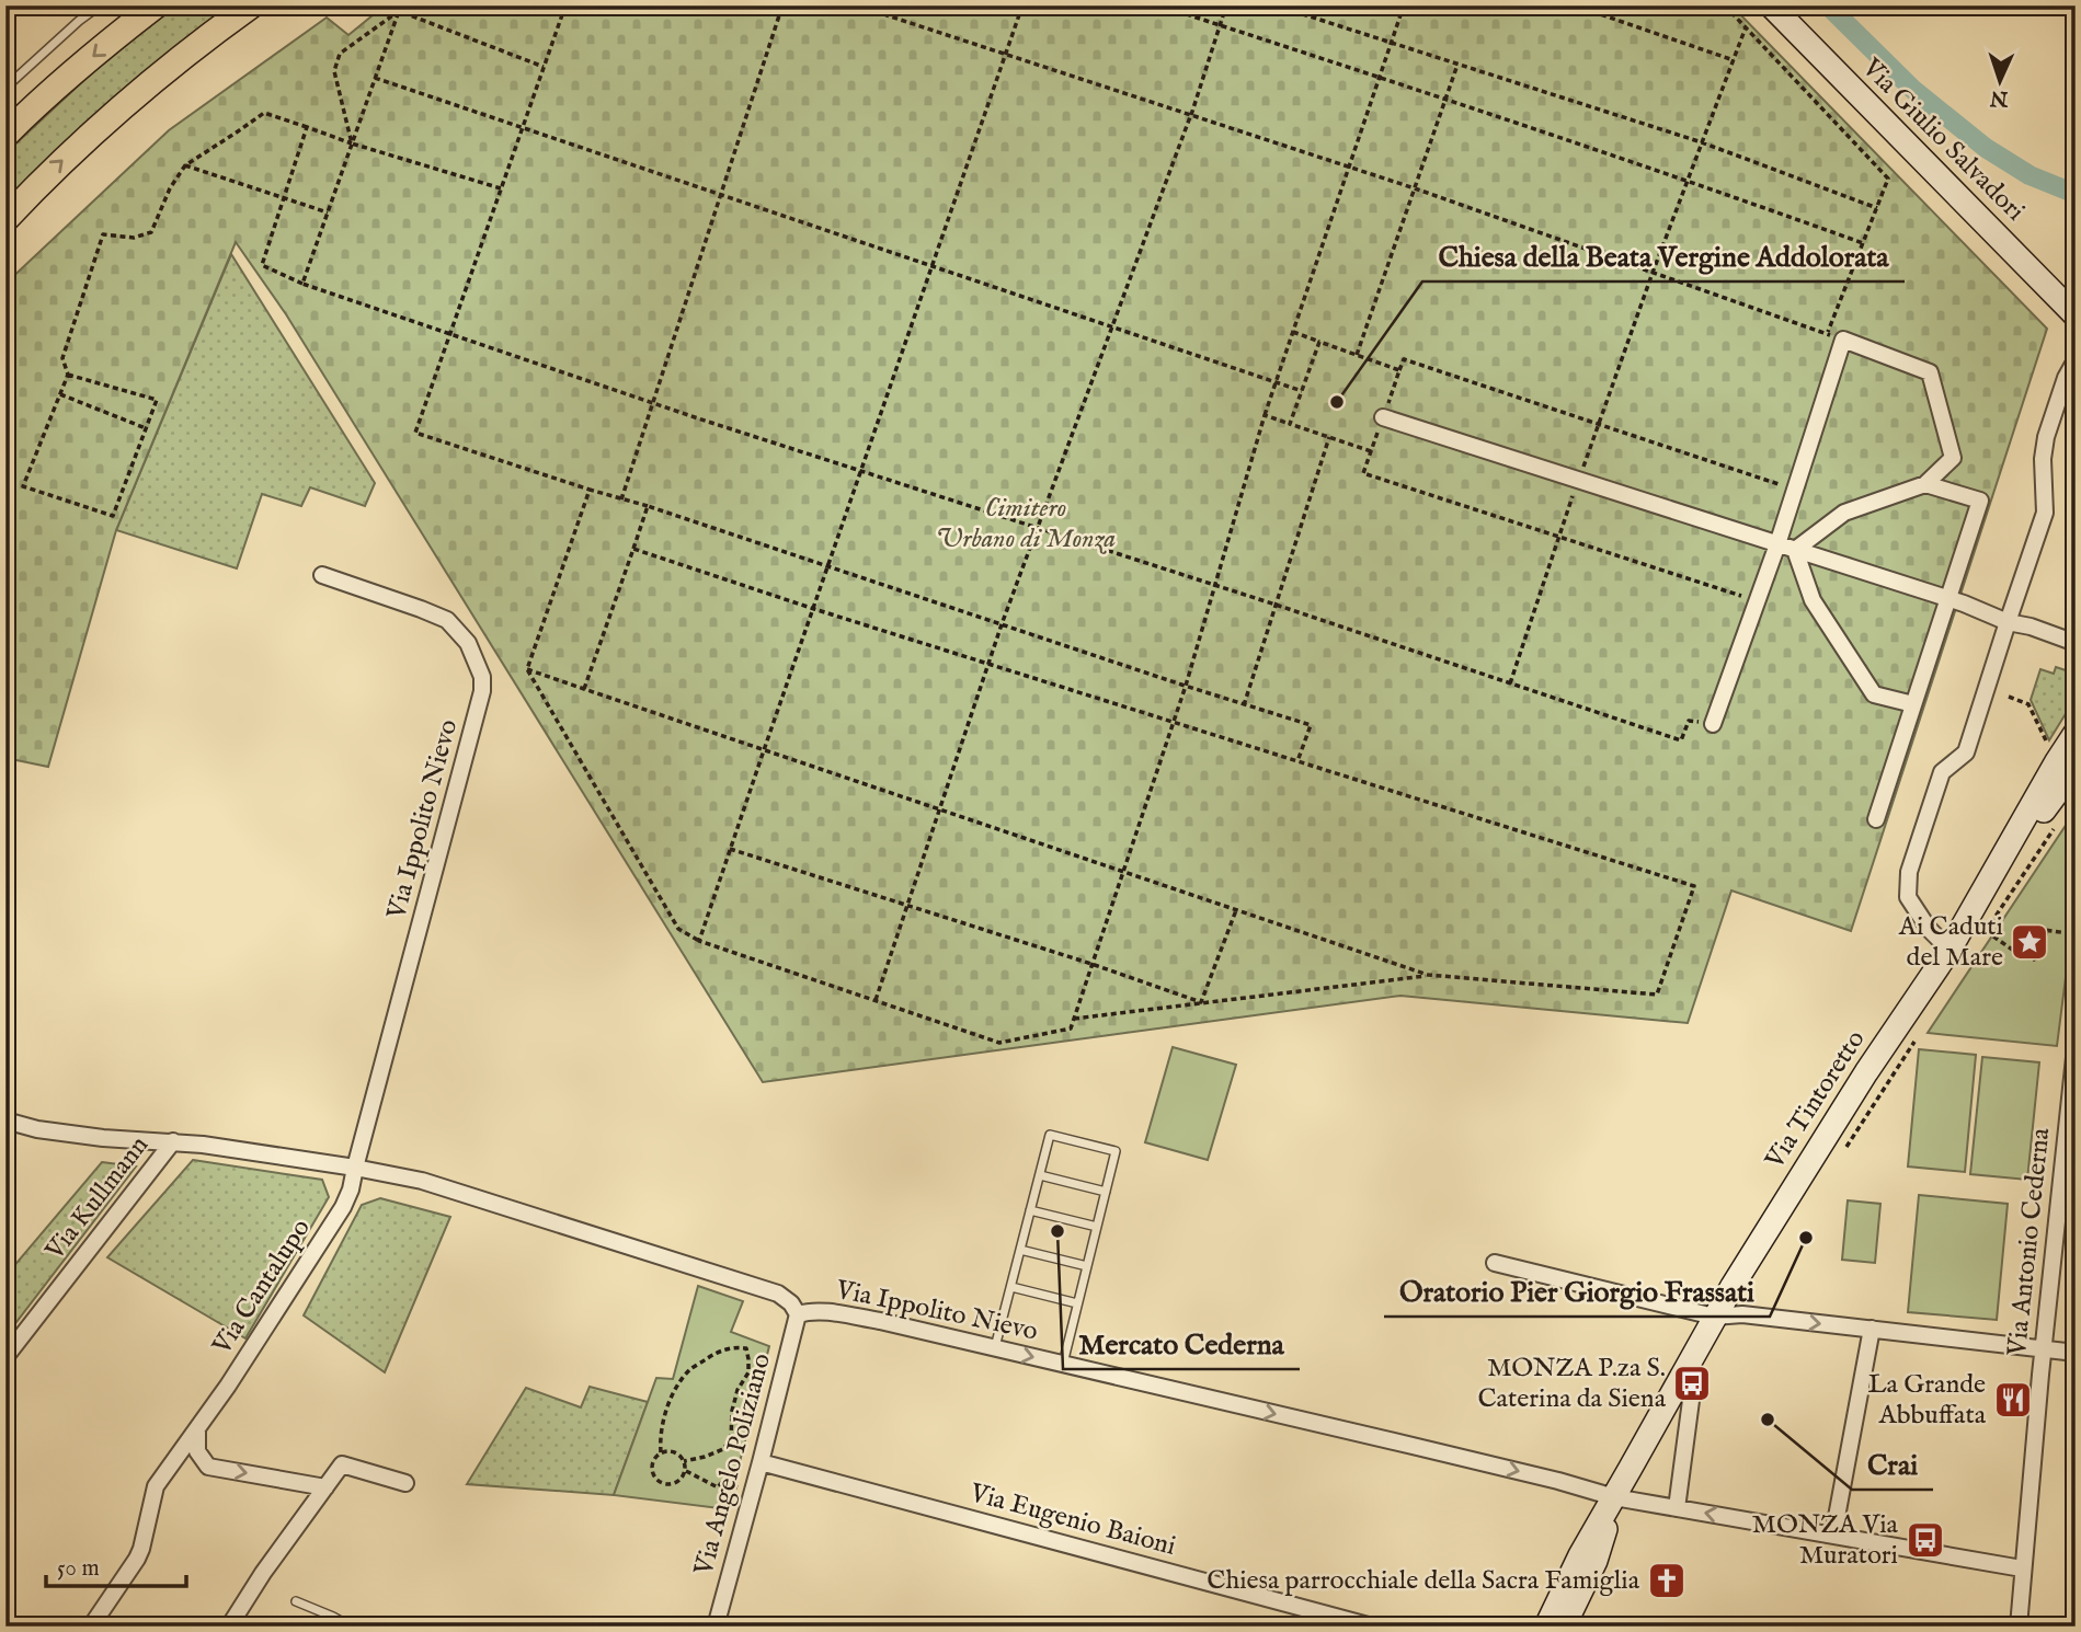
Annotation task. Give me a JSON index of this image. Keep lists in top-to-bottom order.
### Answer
{
  "streets": {
    "street": [
      "Via Giulio Salvadori",
      "Via Ippolito Nievo",
      "Via Tintoretto",
      "Via Kullmann",
      "Via Antonio Cederna",
      "Via Cantalupo",
      "Via Angelo Poliziano",
      "Via Eugenio Baioni"
    ]
  },
  "crossings": [
    ["Via Ippolito Nievo", "Via Tintoretto"],
    ["Via Ippolito Nievo", "Via Kullmann"],
    ["Via Ippolito Nievo", "Via Antonio Cederna"],
    ["Via Ippolito Nievo", "Via Cantalupo"],
    ["Via Ippolito Nievo", "Via Angelo Poliziano"],
    ["Via Angelo Poliziano", "Via Eugenio Baioni"]
  ],
  "parks": ["Cimitero Urbano di Monza"],
  "places": {
    "other": [
      "Chiesa della Beata Vergine Addolorata",
      "Mercato Cederna",
      "Oratorio Pier Giorgio Frassati",
      "Crai"
    ],
    "place": ["Ai Caduti del Mare"],
    "bus stop": ["MONZA P.za S. Caterina da Siena", "MONZA Via Muratori"],
    "restaurant": ["La Grande Abbuffata"],
    "church": ["Chiesa parrocchiale della Sacra Famiglia"]
  },
  "scale_bar": "50 m",
  "north": "bottom"
}
